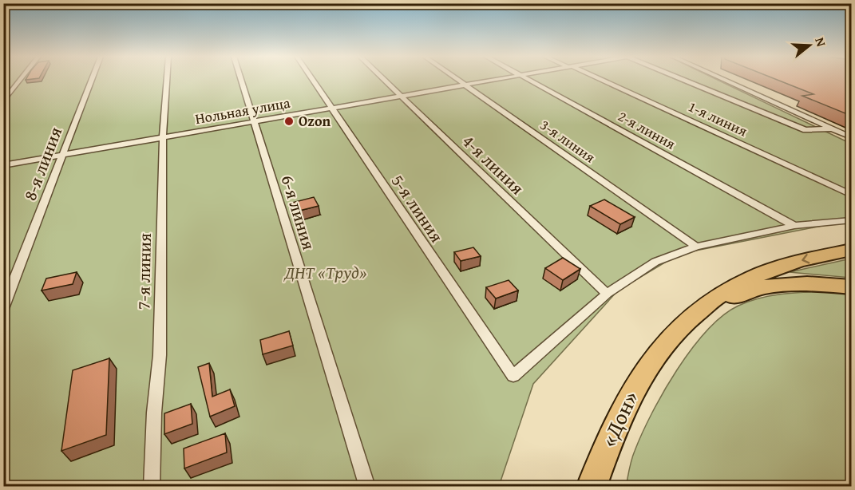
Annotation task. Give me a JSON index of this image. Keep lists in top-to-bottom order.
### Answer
{
  "streets": {
    "highway": ["«Дон»"],
    "street": [
      "Нольная улица",
      "1-я линия",
      "2-я линия",
      "3-я линия",
      "8-я линия",
      "4-я линия",
      "5-я линия",
      "6-я линия",
      "7-я линия"
    ]
  },
  "crossings": [
    ["Нольная улица", "3-я линия"],
    ["Нольная улица", "8-я линия"],
    ["Нольная улица", "4-я линия"],
    ["Нольная улица", "5-я линия"],
    ["Нольная улица", "6-я линия"],
    ["Нольная улица", "7-я линия"],
    ["4-я линия", "5-я линия"]
  ],
  "parks": ["ДНТ «Труд»"],
  "places": ["Ozon"],
  "north": "right"
}
